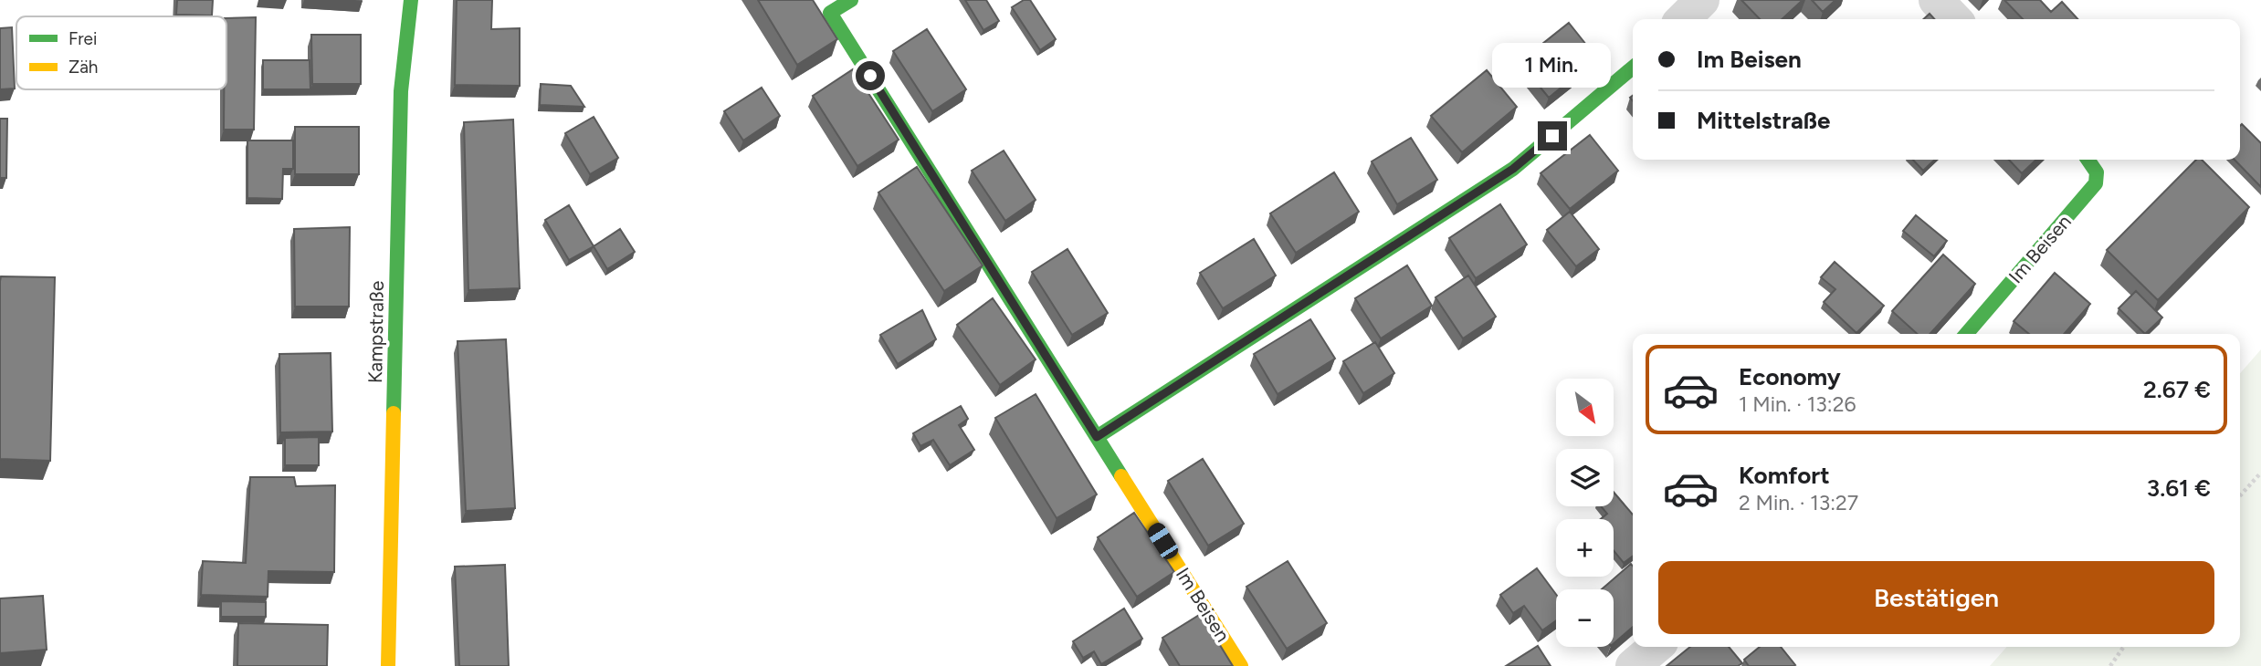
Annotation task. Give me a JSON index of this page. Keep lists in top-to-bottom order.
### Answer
{
  "streets": {
    "street": ["Im Beisen", "Kampstraße"]
  },
  "legend": ["Frei", "Zäh"],
  "north": "bottom right",
  "page": {
    "banner": ["Im Beisen", "Mittelstraße"],
    "bubble": "1 Min.",
    "list": [
      {
        "name": "Economy",
        "note": "1 Min. · 13:26",
        "value": "2.67 €"
      },
      {
        "name": "Komfort",
        "note": "2 Min. · 13:27",
        "value": "3.61 €"
      }
    ],
    "map_buttons": ["+", "−"],
    "buttons": "Bestätigen"
  }
}
